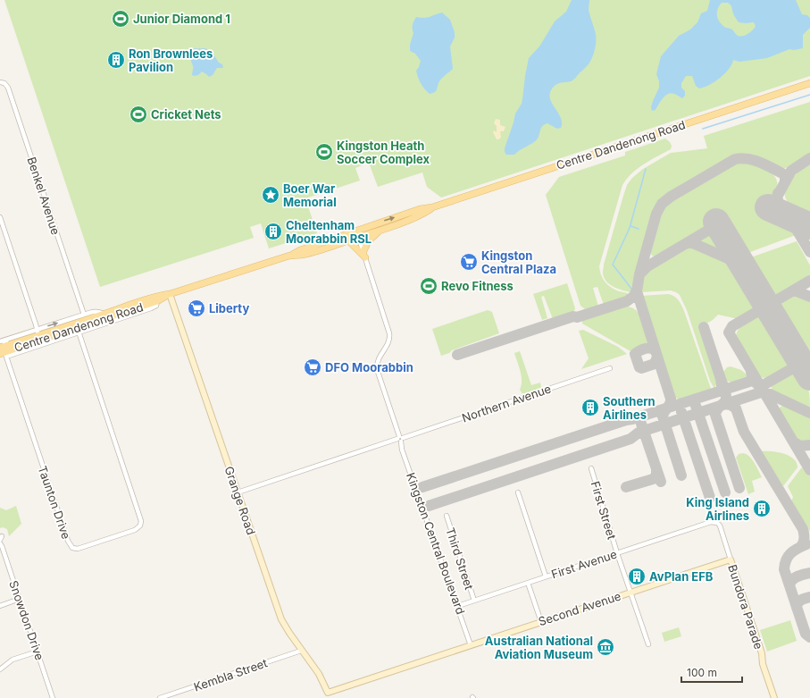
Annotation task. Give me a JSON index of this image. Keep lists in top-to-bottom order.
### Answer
{
  "streets": {
    "main road": [
      "Centre Dandenong Road",
      "Grange Road",
      "Bundora Parade",
      "Second Avenue"
    ],
    "street": [
      "Benkel Avenue",
      "Northern Avenue",
      "Taunton Drive",
      "First Street",
      "Kingston Central Boulevard",
      "Third Street",
      "First Avenue",
      "Snowdon Drive",
      "Kembla Street"
    ]
  },
  "crossings": [
    ["Centre Dandenong Road", "Benkel Avenue"],
    ["Centre Dandenong Road", "Grange Road"],
    ["Centre Dandenong Road", "Taunton Drive"],
    ["Centre Dandenong Road", "Kingston Central Boulevard"],
    ["Northern Avenue", "Grange Road"],
    ["Northern Avenue", "Kingston Central Boulevard"],
    ["Grange Road", "Second Avenue"],
    ["Grange Road", "Kembla Street"],
    ["First Street", "First Avenue"],
    ["First Street", "Second Avenue"],
    ["Kingston Central Boulevard", "First Avenue"],
    ["Kingston Central Boulevard", "Second Avenue"],
    ["Third Street", "First Avenue"],
    ["First Avenue", "Bundora Parade"],
    ["Bundora Parade", "Second Avenue"]
  ],
  "places": {
    "sports": [
      "Junior Diamond 1",
      "Cricket Nets",
      "Kingston Heath Soccer Complex",
      "Revo Fitness"
    ],
    "building": [
      "Ron Brownlees Pavilion",
      "Cheltenham Moorabbin RSL",
      "Southern Airlines",
      "King Island Airlines",
      "AvPlan EFB"
    ],
    "place": ["Boer War Memorial"],
    "supermarket": ["Kingston Central Plaza", "Liberty", "DFO Moorabbin"],
    "museum": ["Australian National Aviation Museum"]
  },
  "scale_bar": "100 m"
}
